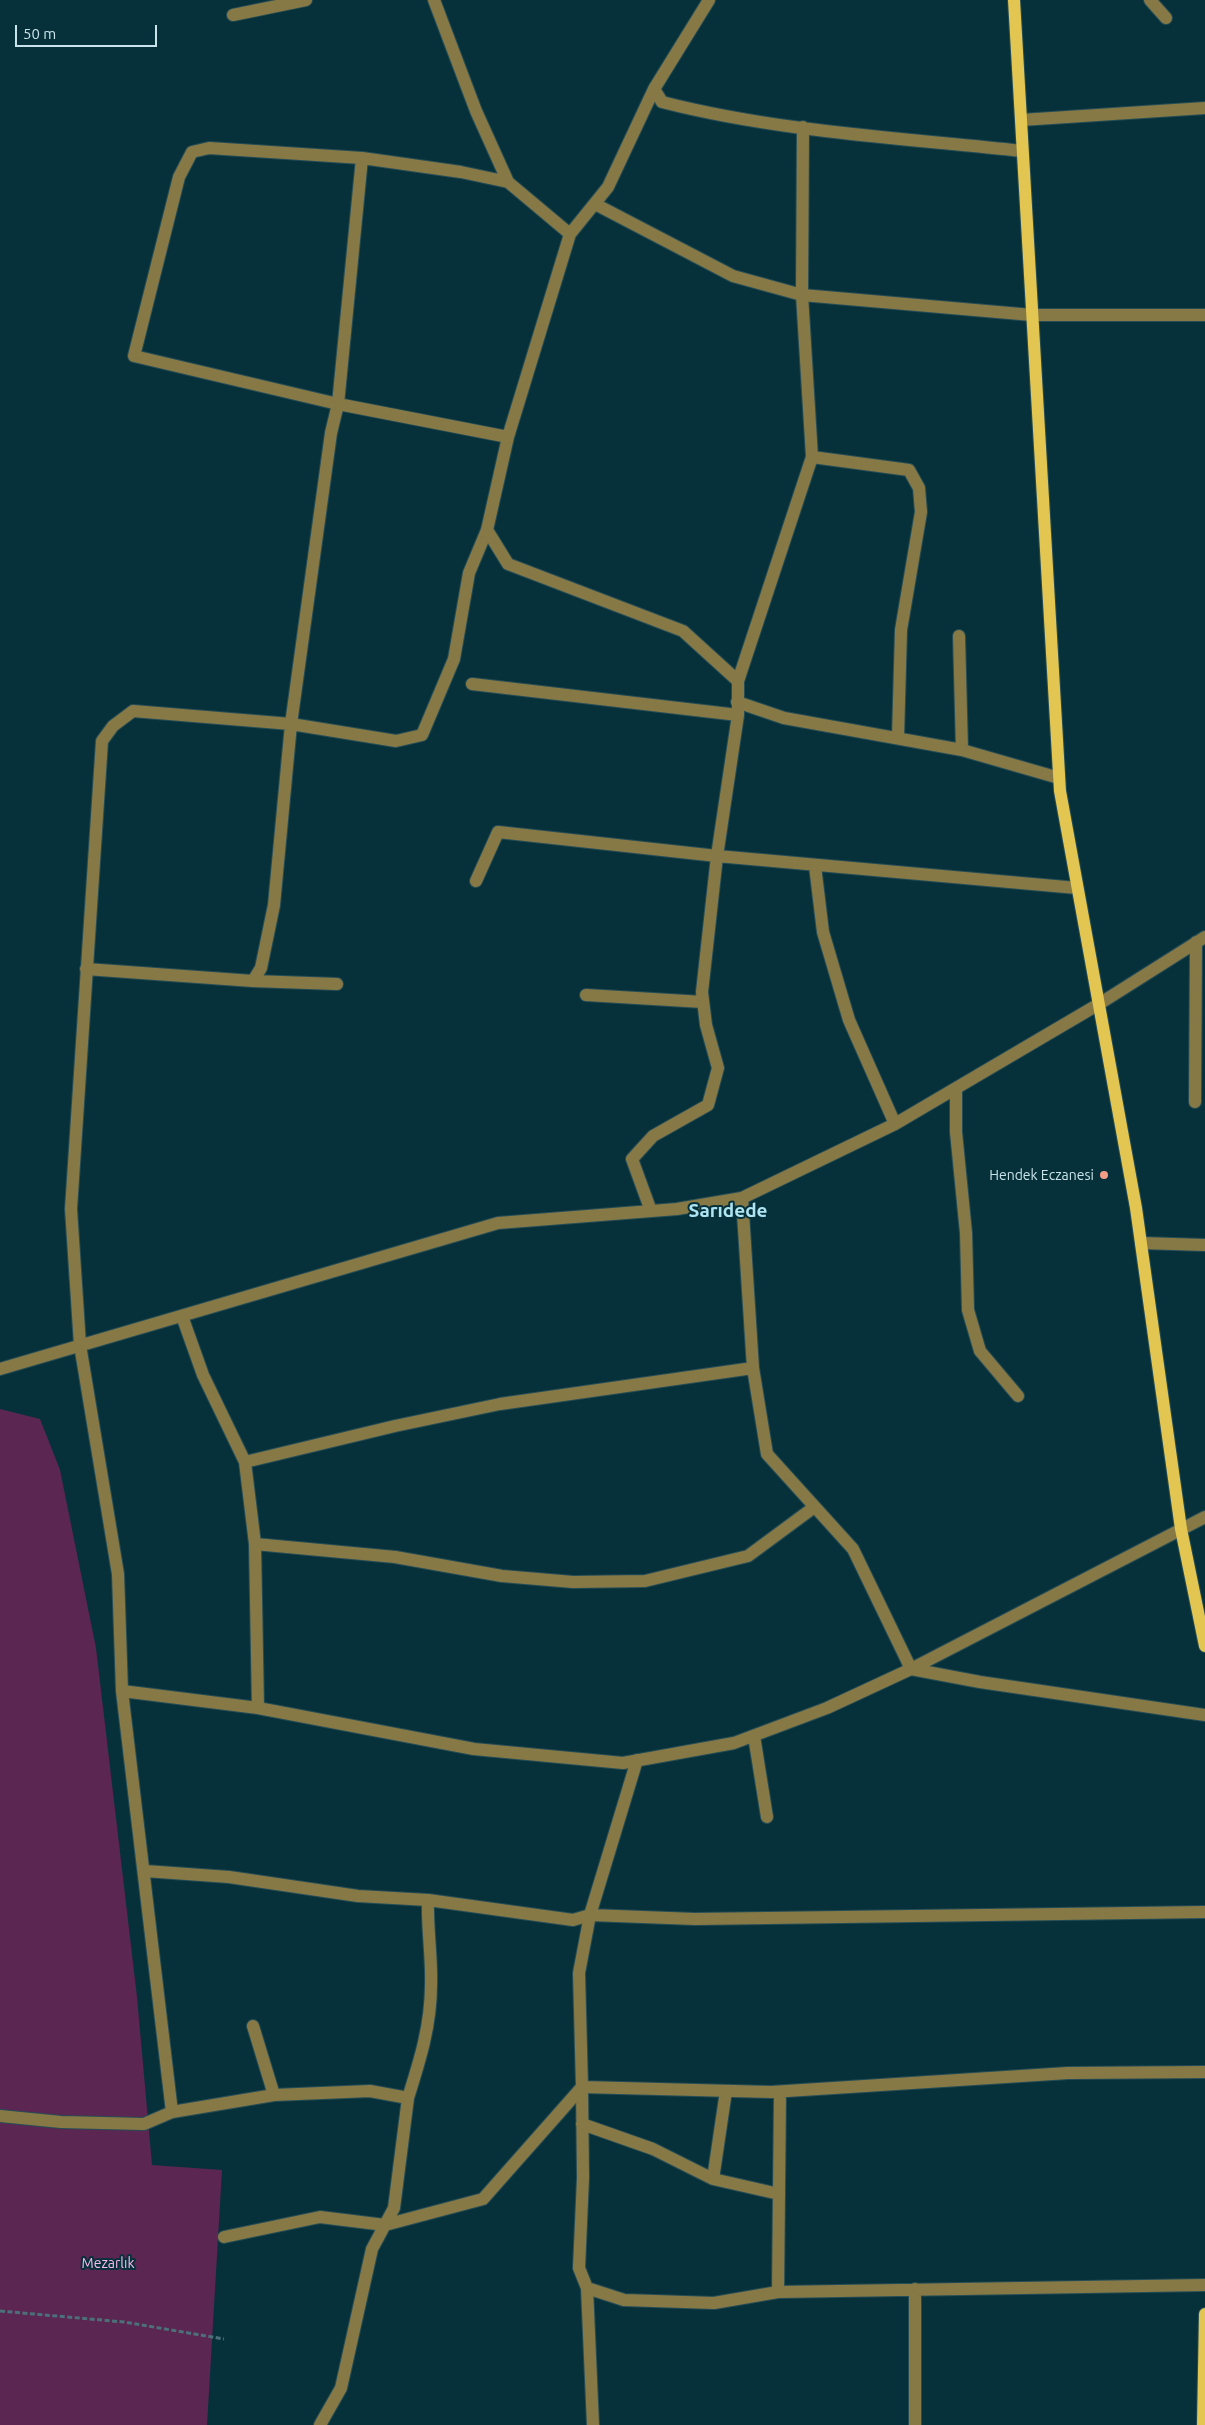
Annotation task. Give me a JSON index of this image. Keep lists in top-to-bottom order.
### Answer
{
  "districts": ["Sarıdede"],
  "parks": ["Mezarlık"],
  "places": ["Hendek Eczanesi"],
  "scale_bar": "50 m"
}
